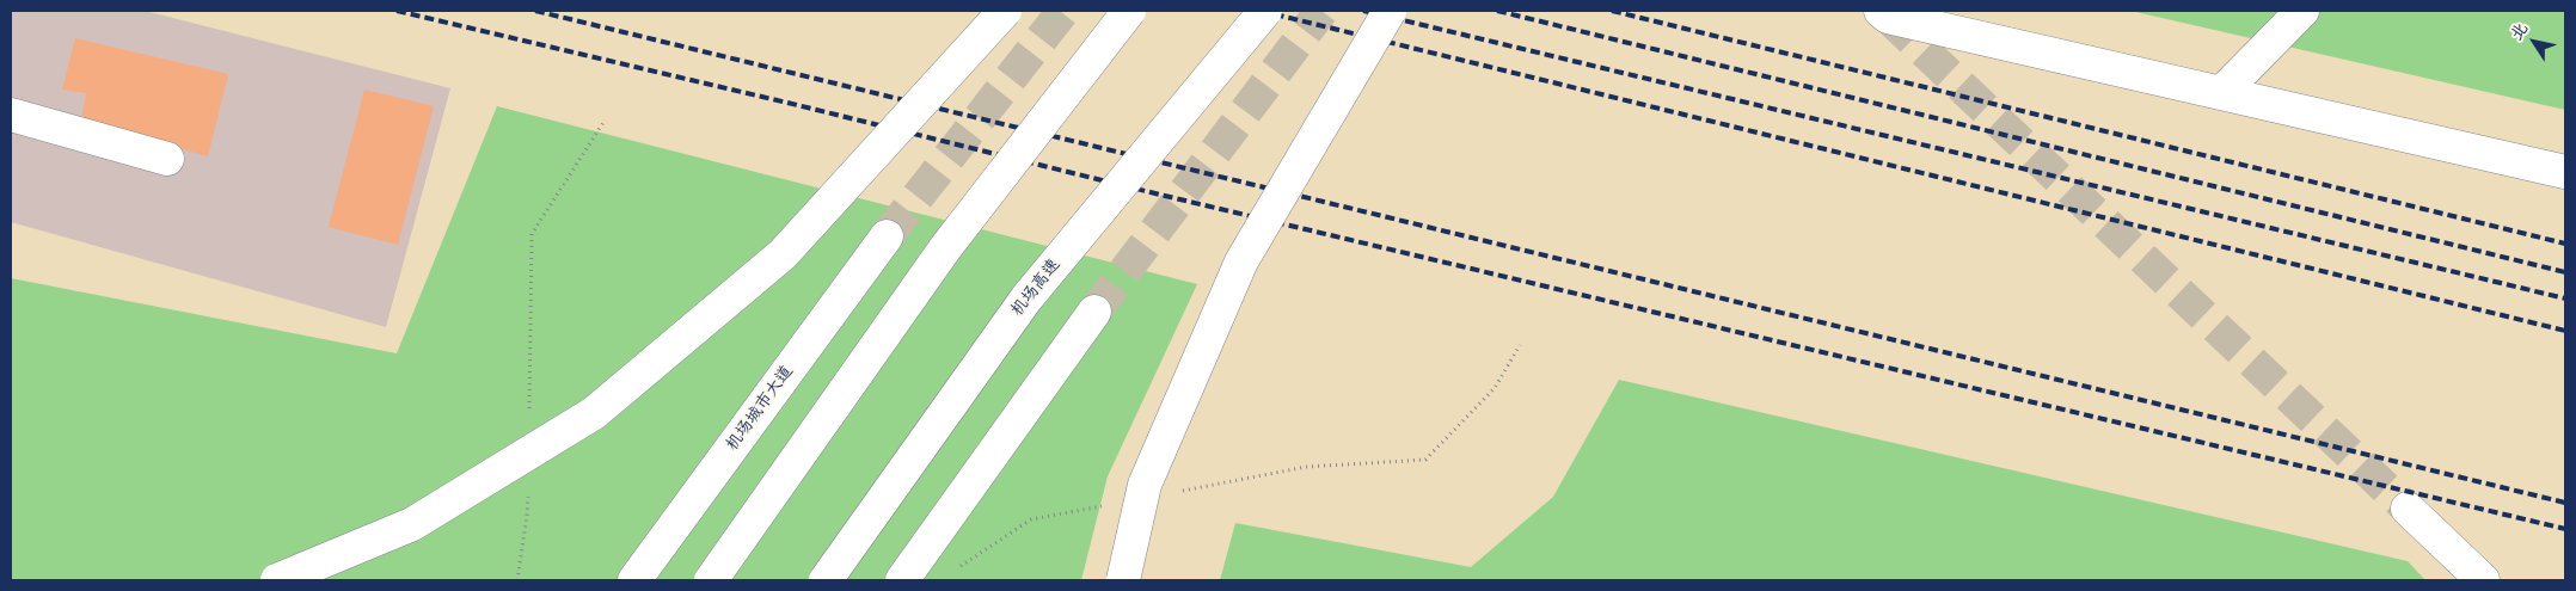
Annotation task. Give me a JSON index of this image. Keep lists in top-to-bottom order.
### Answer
{
  "streets": {
    "main road": ["机场高速", "机场城市大道"]
  },
  "north": "top left"
}
